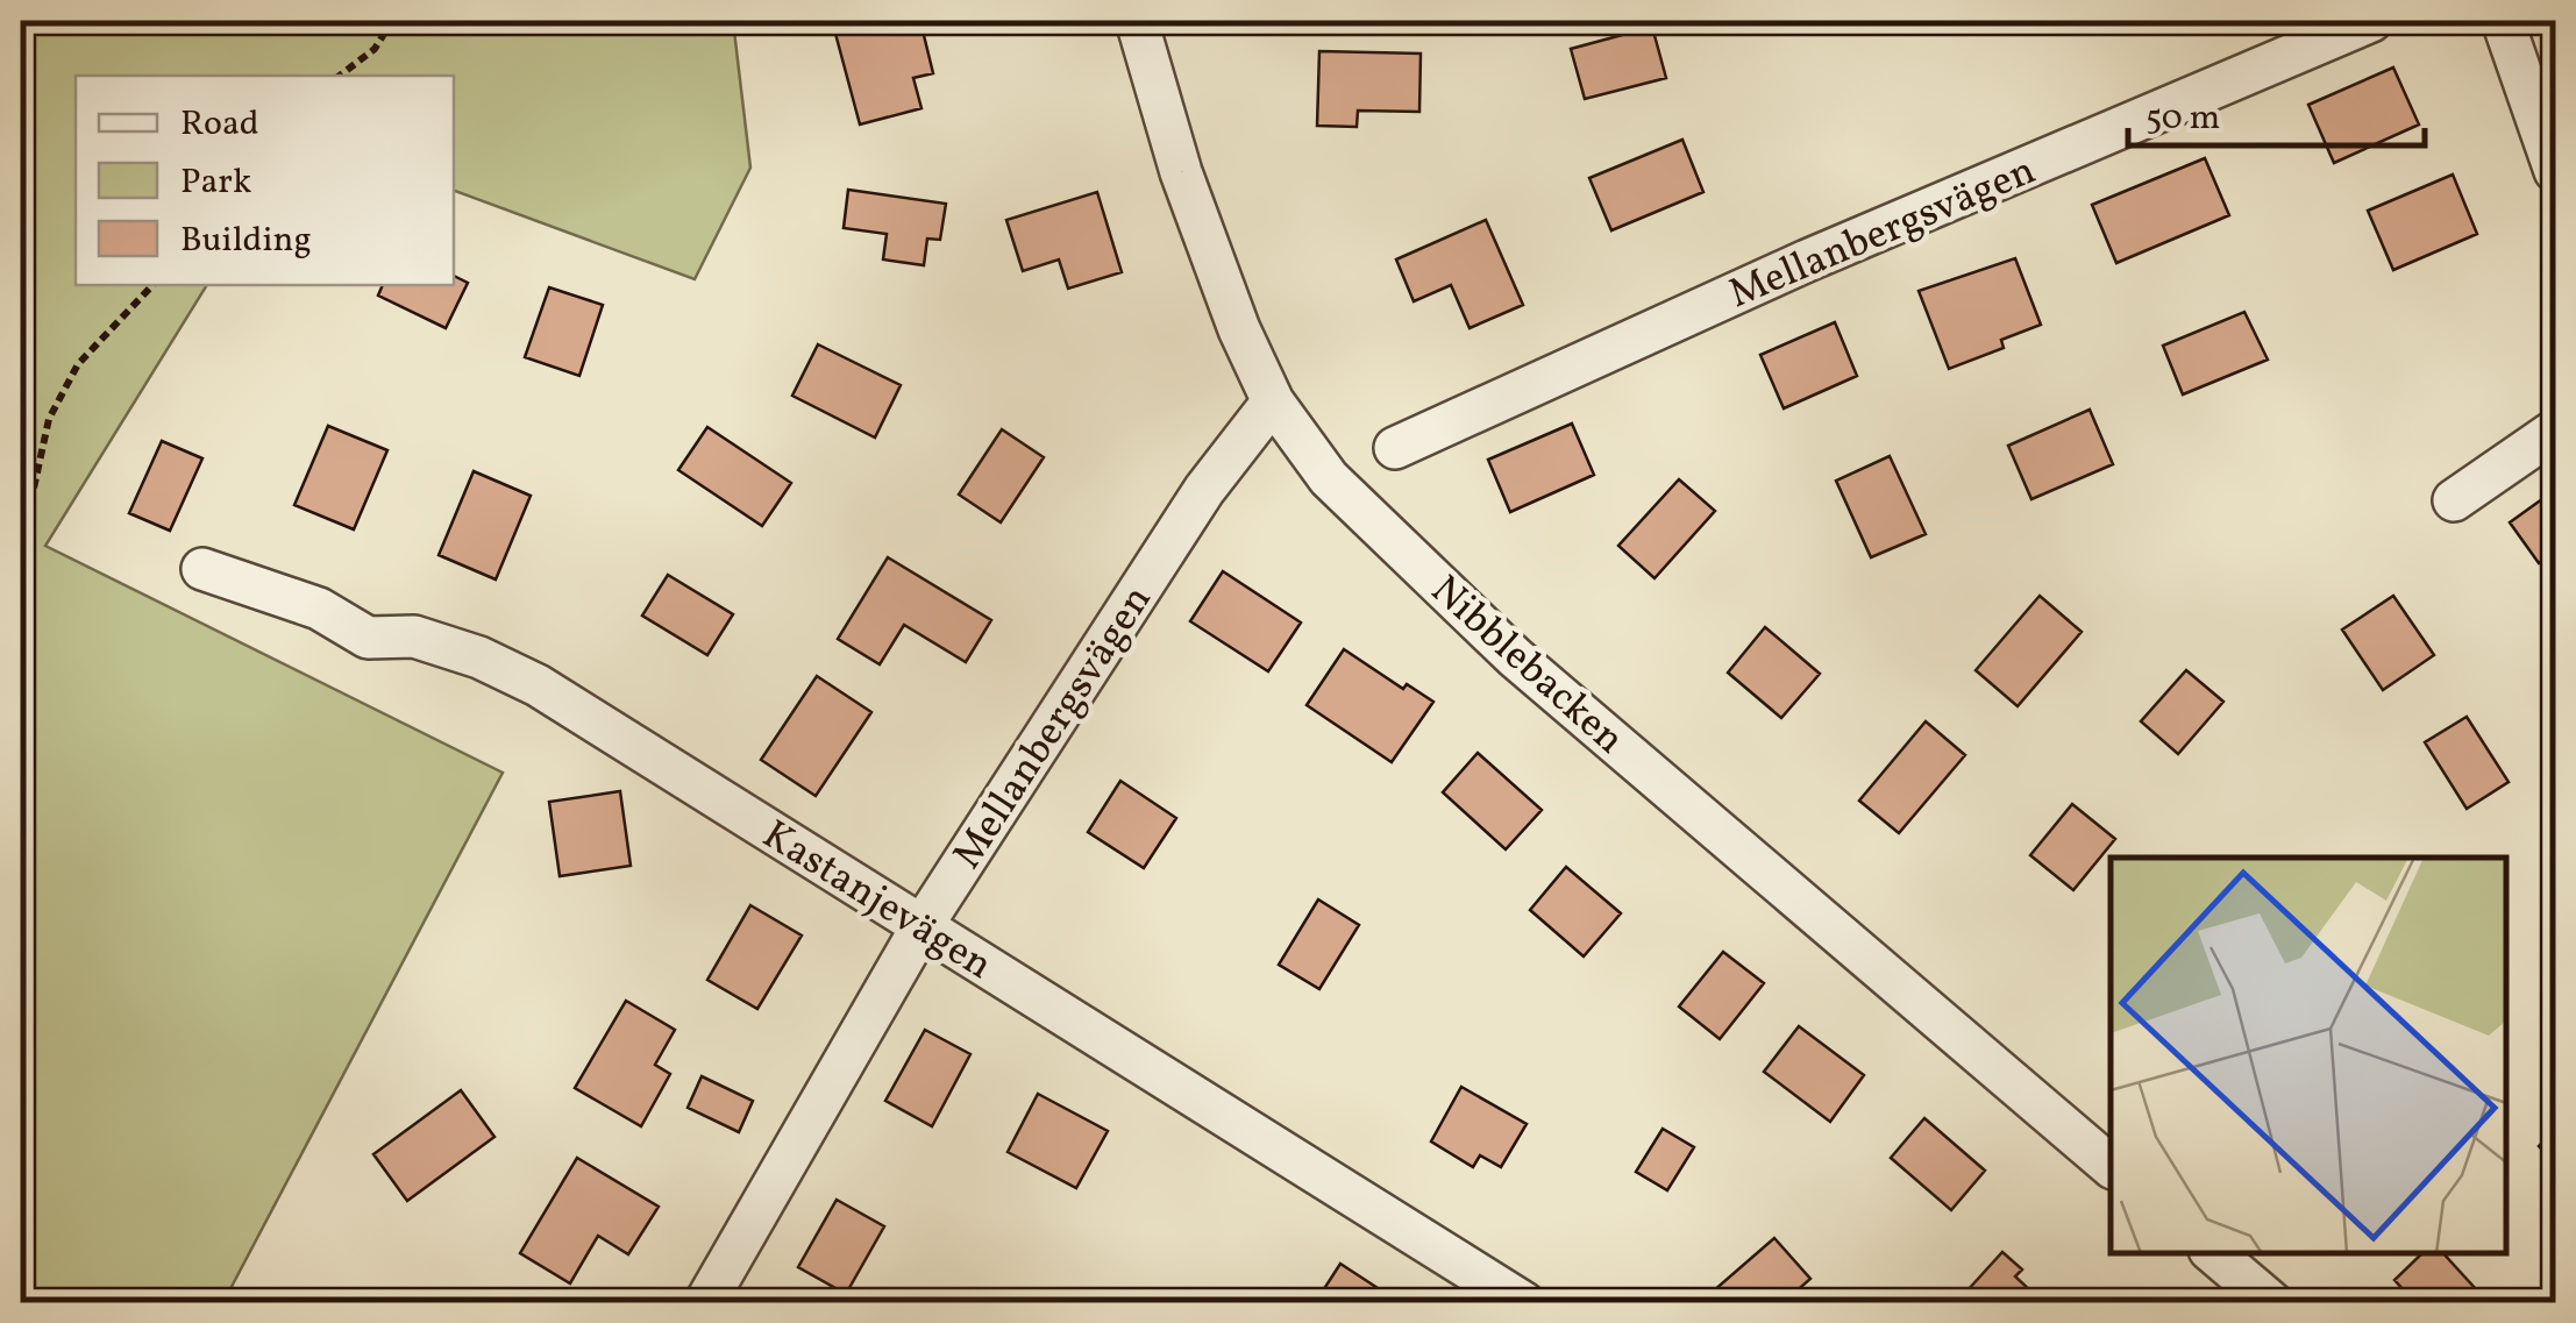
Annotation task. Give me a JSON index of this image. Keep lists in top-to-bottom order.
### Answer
{
  "streets": {
    "street": ["Mellanbergsvägen", "Nibblebacken", "Kastanjevägen"]
  },
  "crossings": [
    ["Mellanbergsvägen", "Nibblebacken"],
    ["Mellanbergsvägen", "Kastanjevägen"]
  ],
  "legend": ["Road", "Park", "Building"],
  "scale_bar": "50 m"
}
